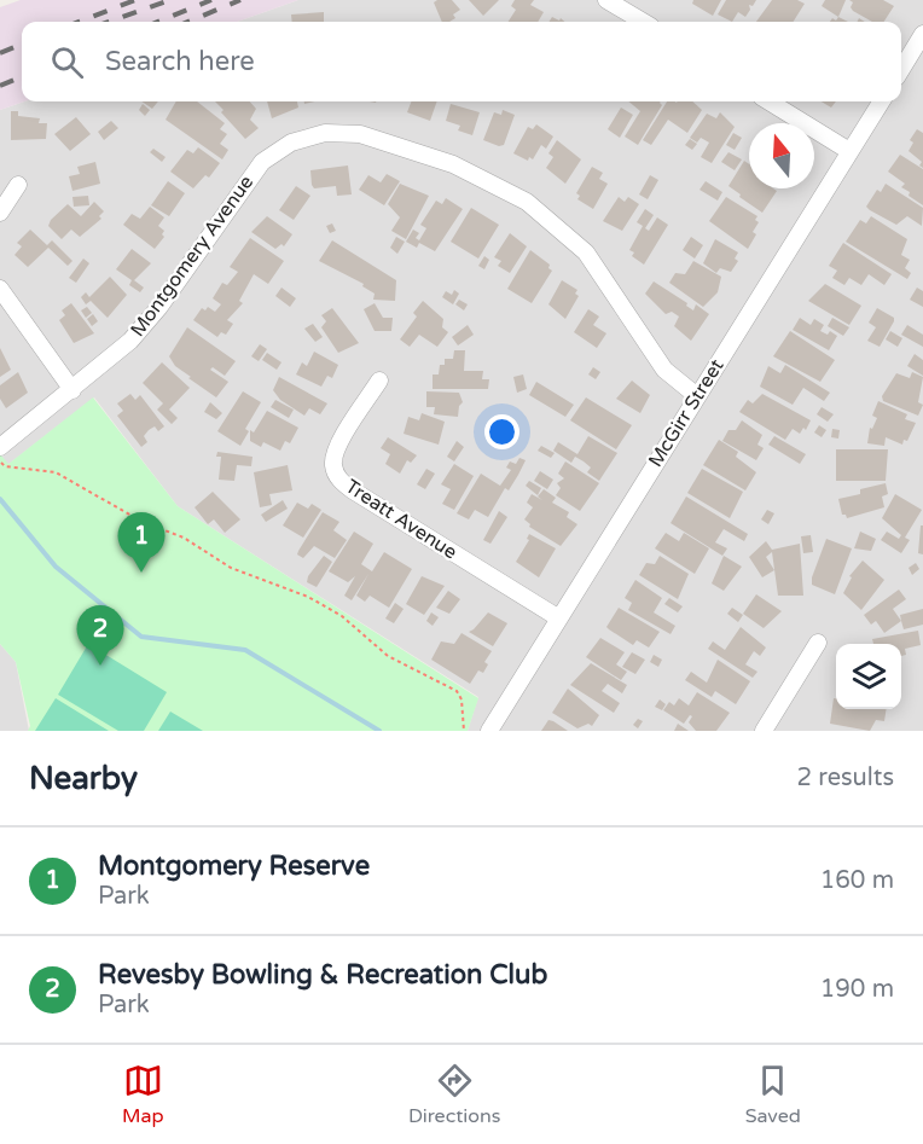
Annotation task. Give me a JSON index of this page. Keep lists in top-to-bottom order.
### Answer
{
  "streets": {
    "street": ["Montgomery Avenue", "McGirr Street", "Treatt Avenue"]
  },
  "crossings": [
    ["Montgomery Avenue", "McGirr Street"],
    ["McGirr Street", "Treatt Avenue"]
  ],
  "north": "top",
  "page": {
    "search": "Search here",
    "pins": ["1", "2"],
    "heading": ["Nearby", "2 results"],
    "list": [
      {
        "mark": "1",
        "name": "Montgomery Reserve",
        "note": "Park",
        "value": "160 m"
      },
      {
        "mark": "2",
        "name": "Revesby Bowling & Recreation Club",
        "note": "Park",
        "value": "190 m"
      }
    ],
    "nav": ["Map", "Directions", "Saved"]
  }
}
